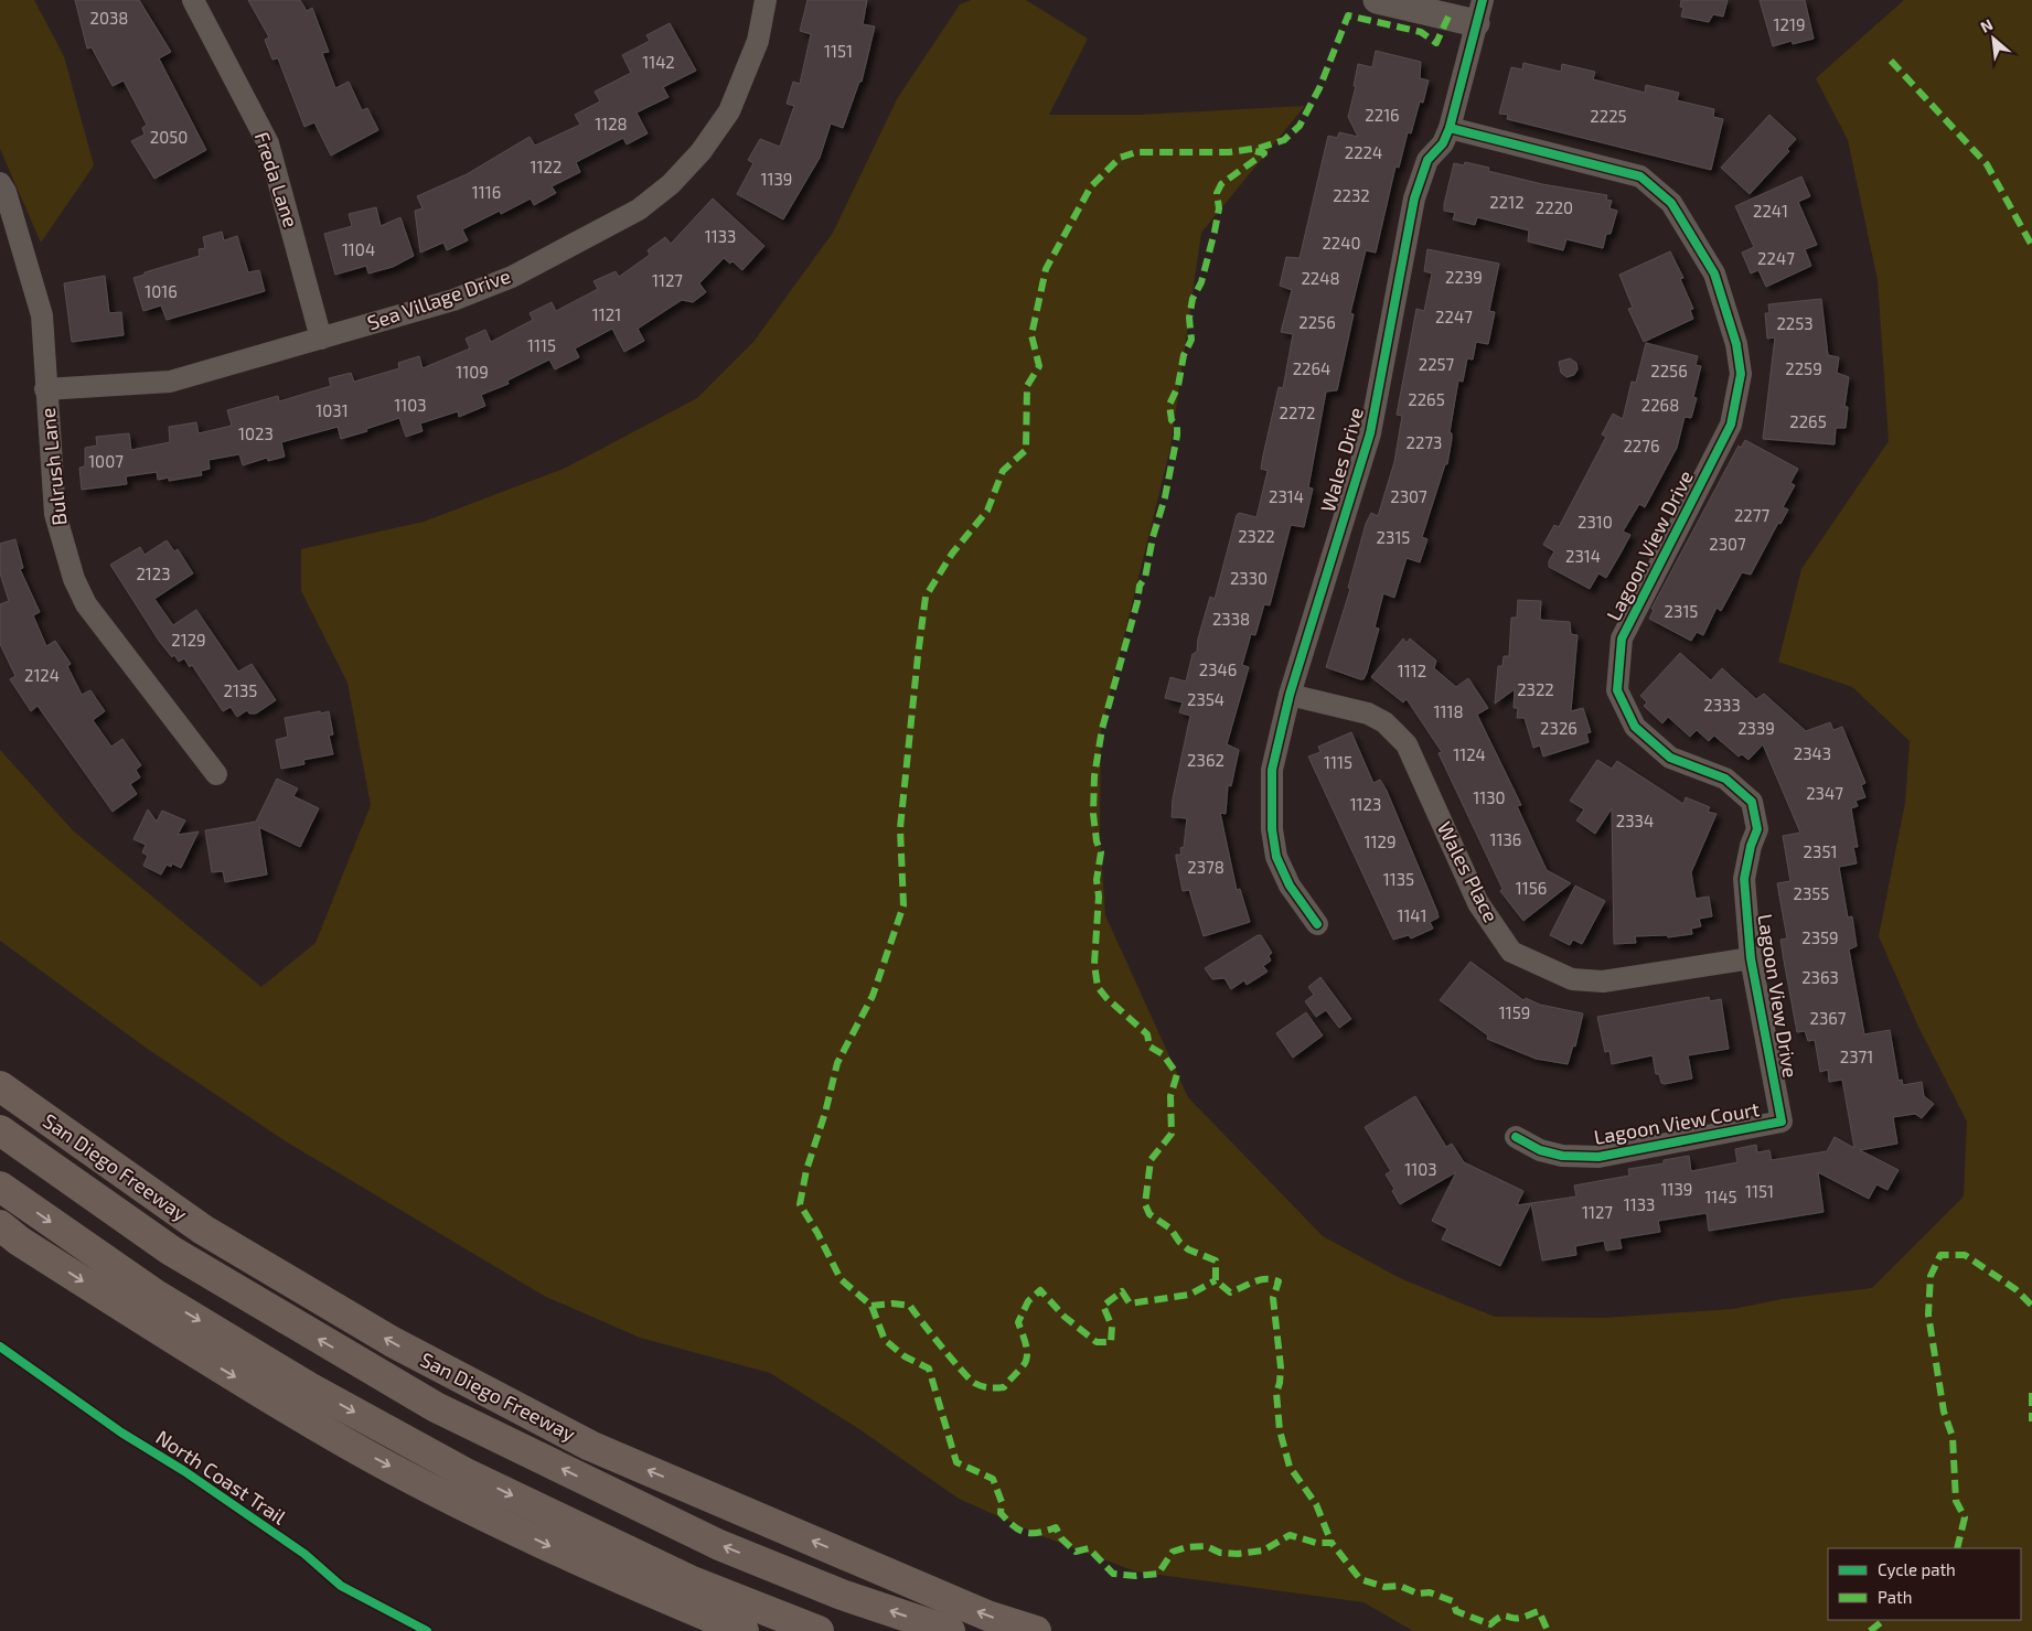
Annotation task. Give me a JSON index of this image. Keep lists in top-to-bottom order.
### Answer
{
  "streets": {
    "highway": ["San Diego Freeway"],
    "street": [
      "Freda Lane",
      "Sea Village Drive",
      "Wales Drive",
      "Bulrush Lane",
      "Lagoon View Drive",
      "Wales Place",
      "Lagoon View Court"
    ],
    "cycle path": ["North Coast Trail"]
  },
  "crossings": [
    ["Freda Lane", "Sea Village Drive"],
    ["Sea Village Drive", "Bulrush Lane"],
    ["Wales Drive", "Lagoon View Drive"],
    ["Wales Drive", "Wales Place"],
    ["Lagoon View Drive", "Wales Place"],
    ["Lagoon View Drive", "Lagoon View Court"]
  ],
  "house_numbers": [
    "2038",
    "1219",
    "1151",
    "1142",
    "2216",
    "2225",
    "1128",
    "2050",
    "2224",
    "1122",
    "1139",
    "1116",
    "2232",
    "2212",
    "2220",
    "2241",
    "1133",
    "2240",
    "1104",
    "2247",
    "2239",
    "2248",
    "1127",
    "1016",
    "1121",
    "2247",
    "2256",
    "2253",
    "1115",
    "2257",
    "2264",
    "2259",
    "2256",
    "1109",
    "2265",
    "1103",
    "2268",
    "1031",
    "2272",
    "2265",
    "1023",
    "2273",
    "2276",
    "1007",
    "2314",
    "2307",
    "2277",
    "2310",
    "2322",
    "2315",
    "2307",
    "2314",
    "2123",
    "2330",
    "2315",
    "2338",
    "2129",
    "2346",
    "1112",
    "2124",
    "2322",
    "2135",
    "2354",
    "2333",
    "1118",
    "2326",
    "2339",
    "2343",
    "1124",
    "2362",
    "1115",
    "2347",
    "1130",
    "1123",
    "2334",
    "1136",
    "1129",
    "2351",
    "2378",
    "1135",
    "1156",
    "2355",
    "1141",
    "2359",
    "2363",
    "1159",
    "2367",
    "2371",
    "1103",
    "1139",
    "1151",
    "1145",
    "1133",
    "1127"
  ],
  "legend": ["Cycle path", "Path"],
  "north": "top left"
}
